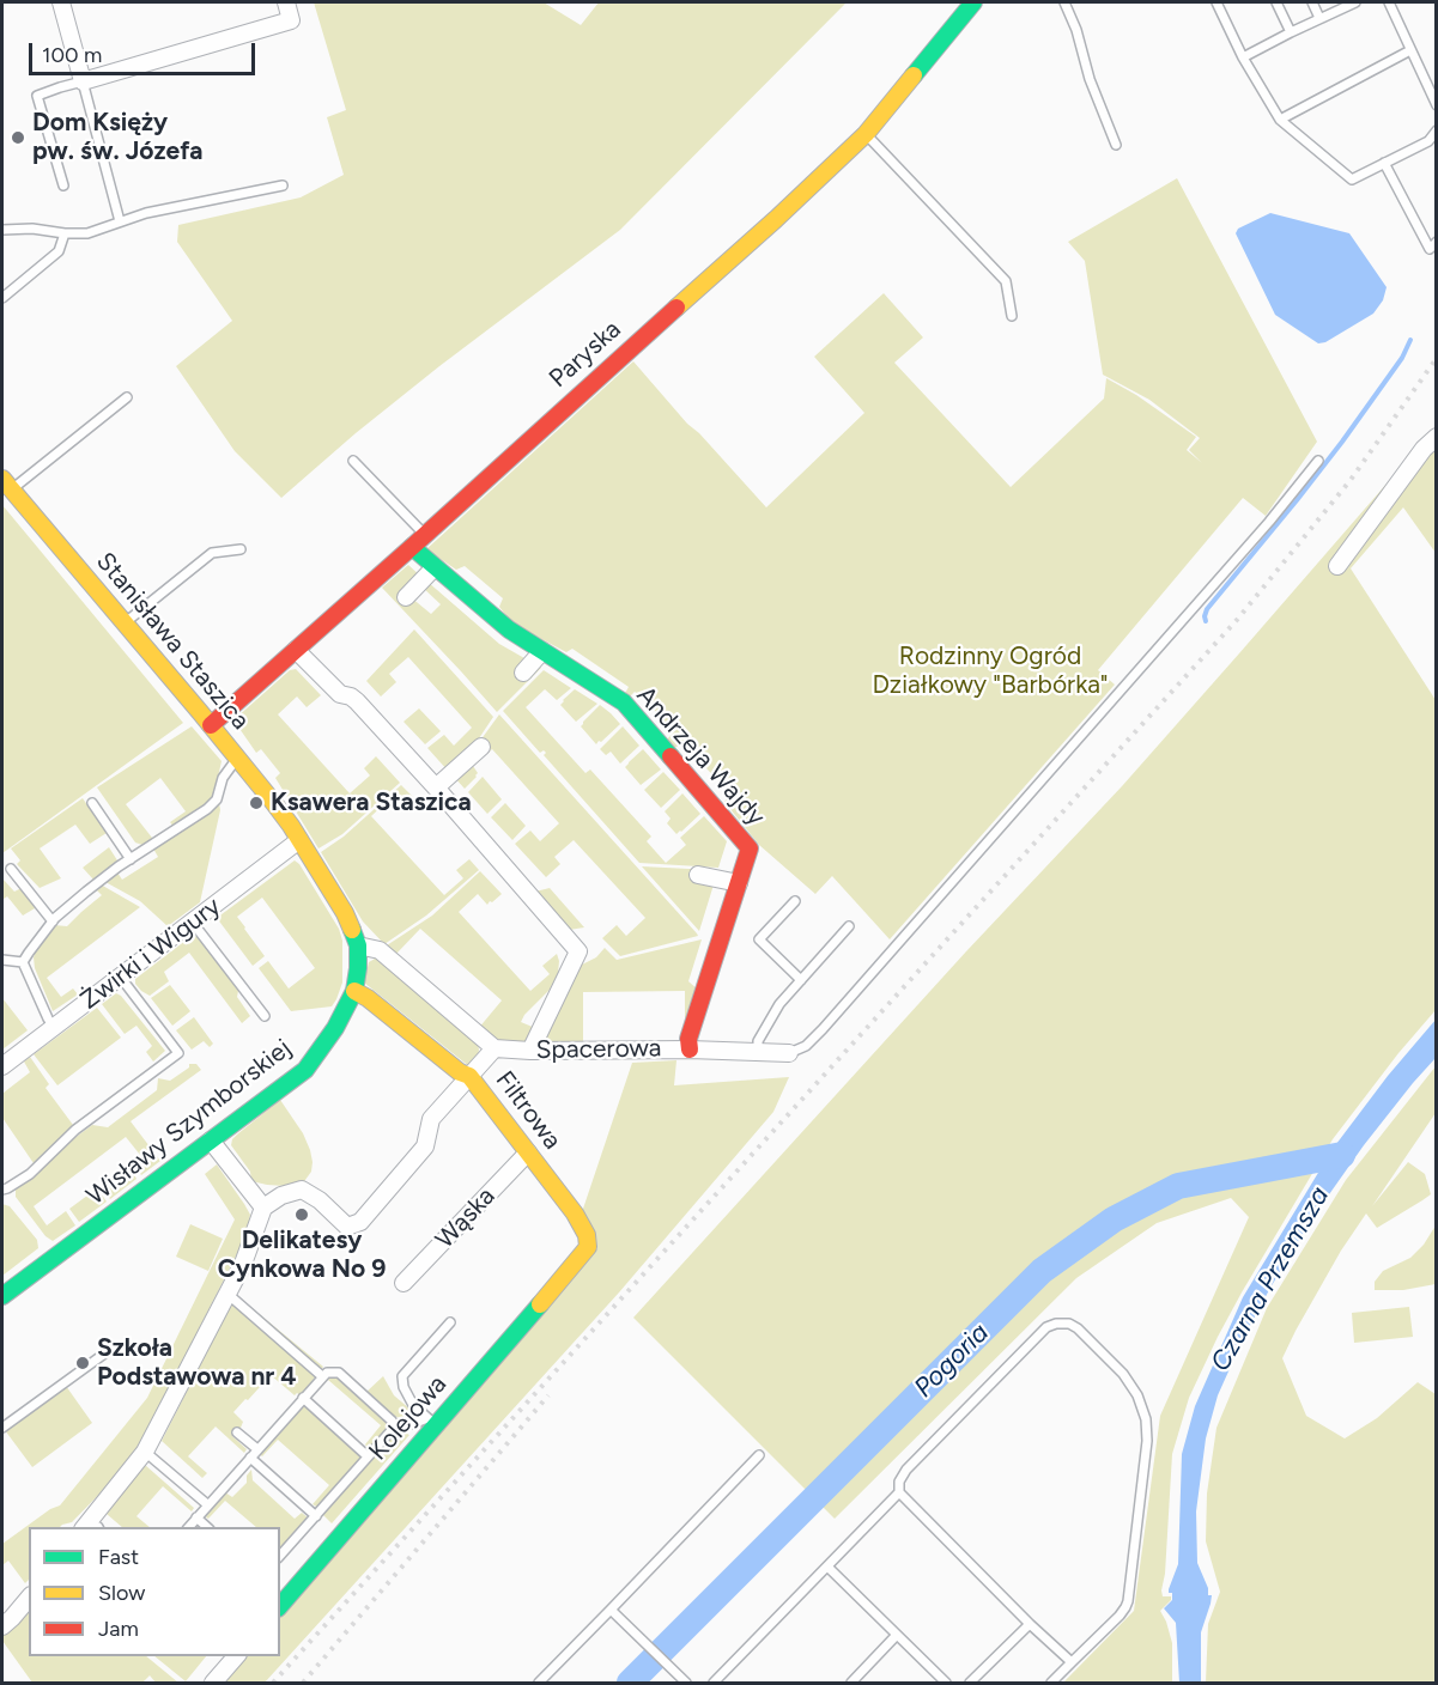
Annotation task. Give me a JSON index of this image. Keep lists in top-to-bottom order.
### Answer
{
  "streets": {
    "street": [
      "Paryska",
      "Stanisława Staszica",
      "Andrzeja Wajdy",
      "Żwirki i Wigury",
      "Spacerowa",
      "Filtrowa",
      "Wisławy Szymborskiej",
      "Wąska",
      "Kolejowa"
    ]
  },
  "crossings": [
    ["Paryska", "Stanisława Staszica"],
    ["Paryska", "Andrzeja Wajdy"],
    ["Stanisława Staszica", "Żwirki i Wigury"],
    ["Stanisława Staszica", "Wisławy Szymborskiej"],
    ["Andrzeja Wajdy", "Spacerowa"],
    ["Żwirki i Wigury", "Wisławy Szymborskiej"],
    ["Filtrowa", "Wisławy Szymborskiej"],
    ["Filtrowa", "Wąska"],
    ["Filtrowa", "Kolejowa"]
  ],
  "water": ["Czarna Przemsza", "Pogoria"],
  "parks": ["Rodzinny Ogród Działkowy \"Barbórka\""],
  "places": [
    "Dom Księży pw. św. Józefa",
    "Ksawera Staszica",
    "Delikatesy Cynkowa No 9",
    "Szkoła Podstawowa nr 4"
  ],
  "legend": ["Fast", "Slow", "Jam"],
  "scale_bar": "100 m"
}
